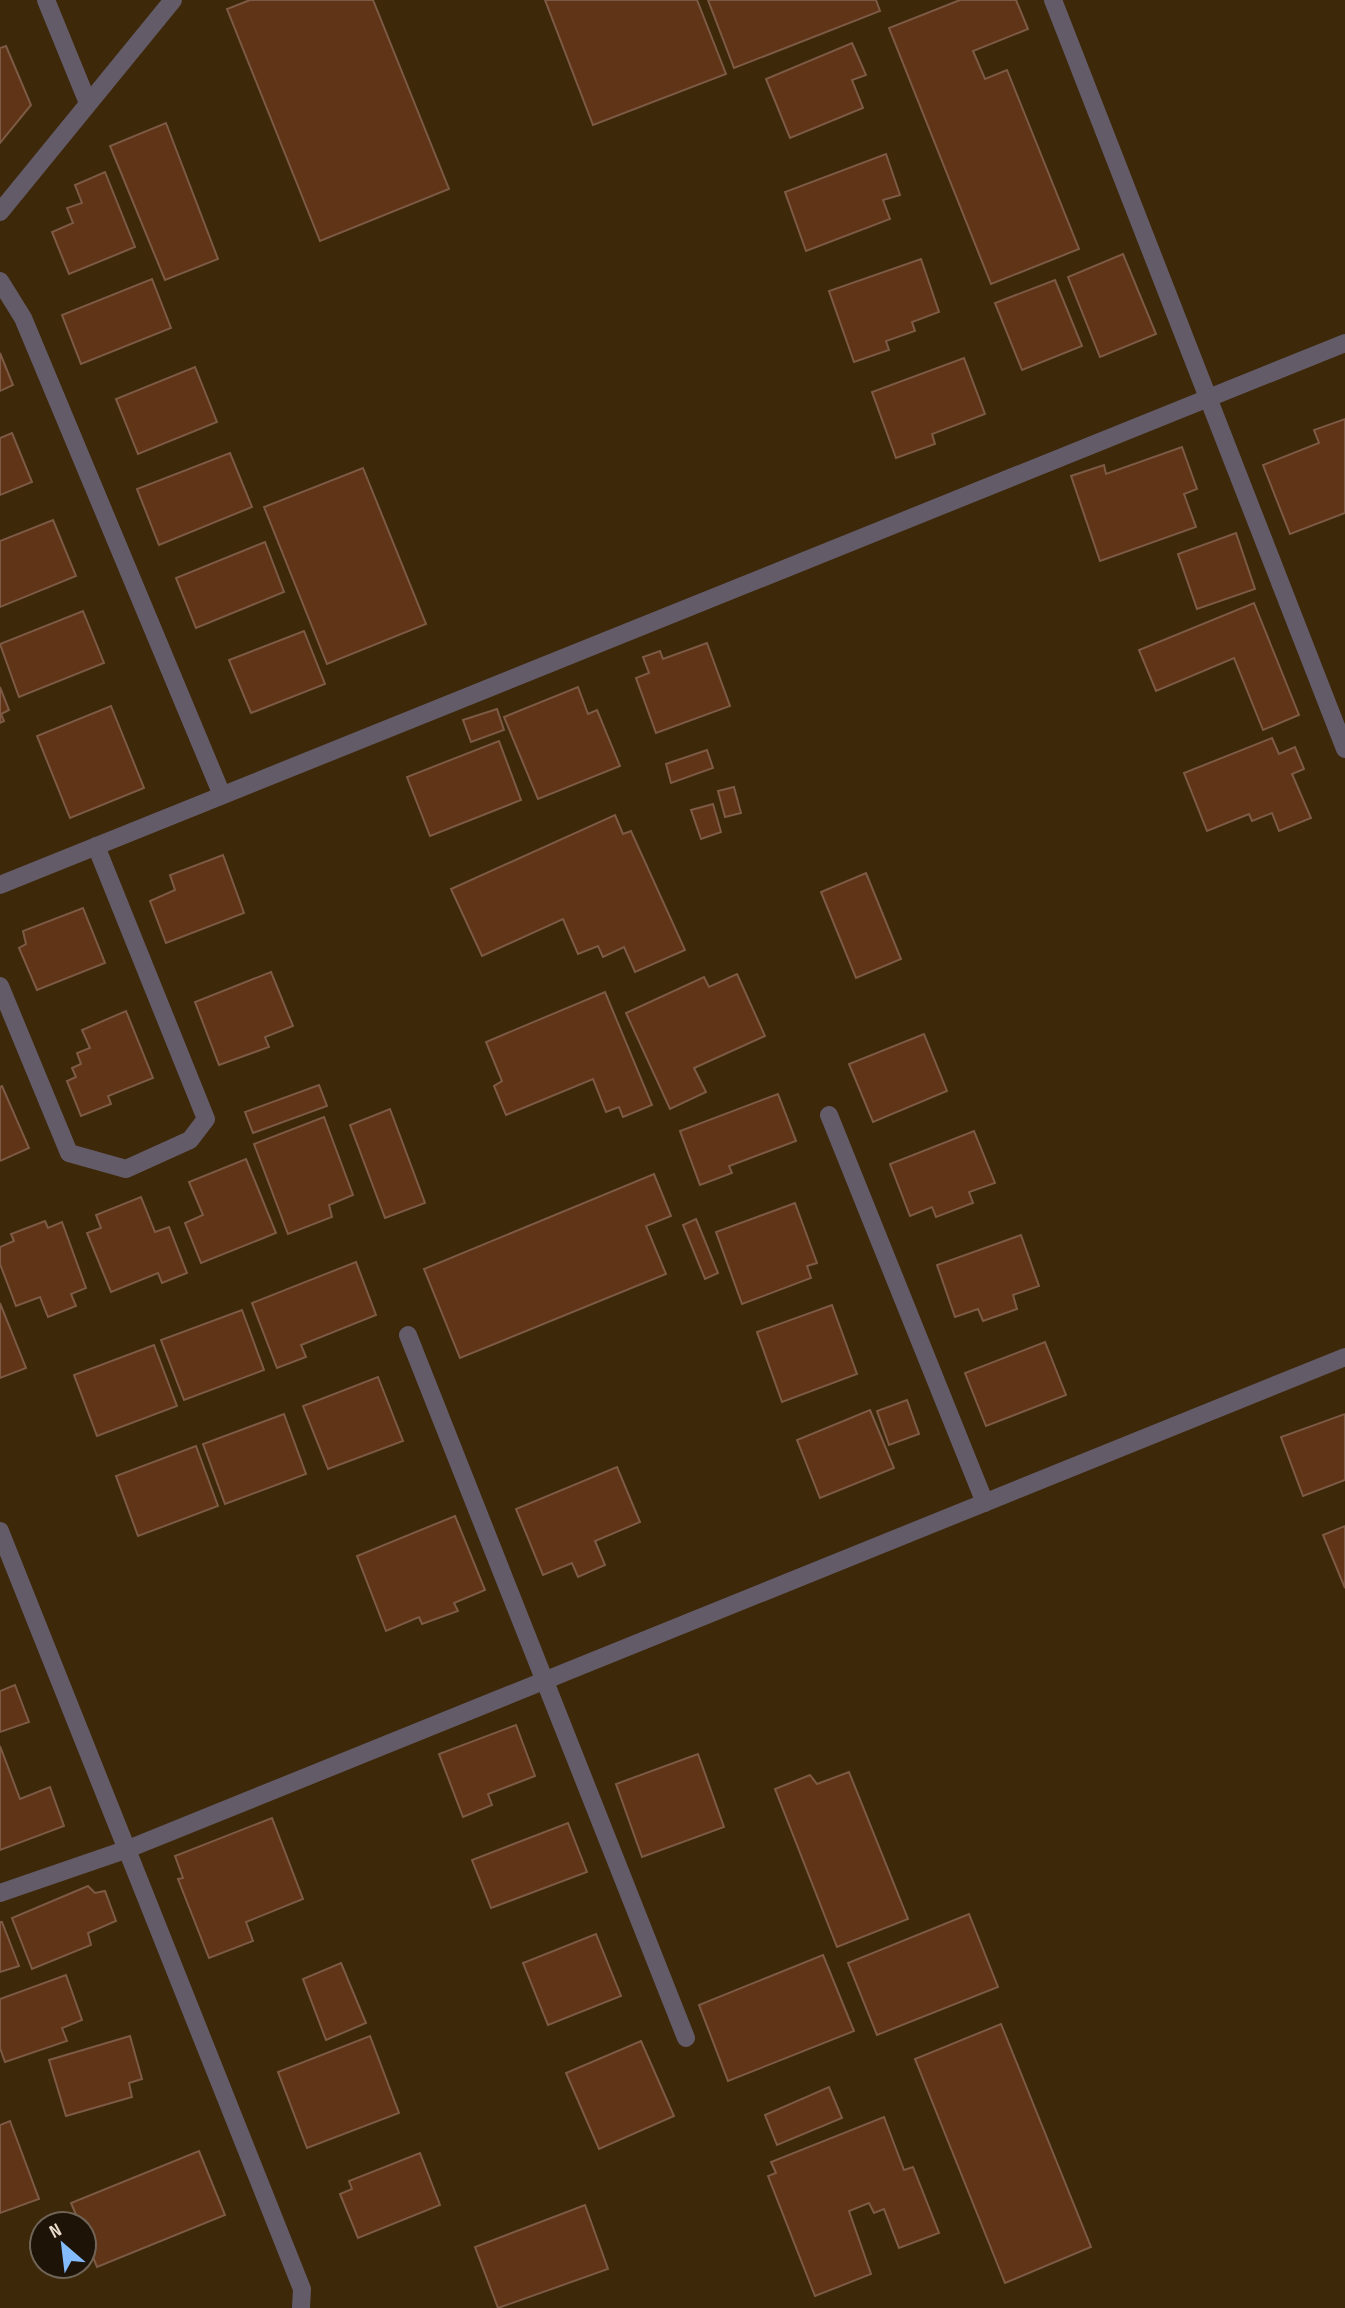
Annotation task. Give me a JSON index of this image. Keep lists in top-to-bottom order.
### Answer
{
  "north": "top left"
}
